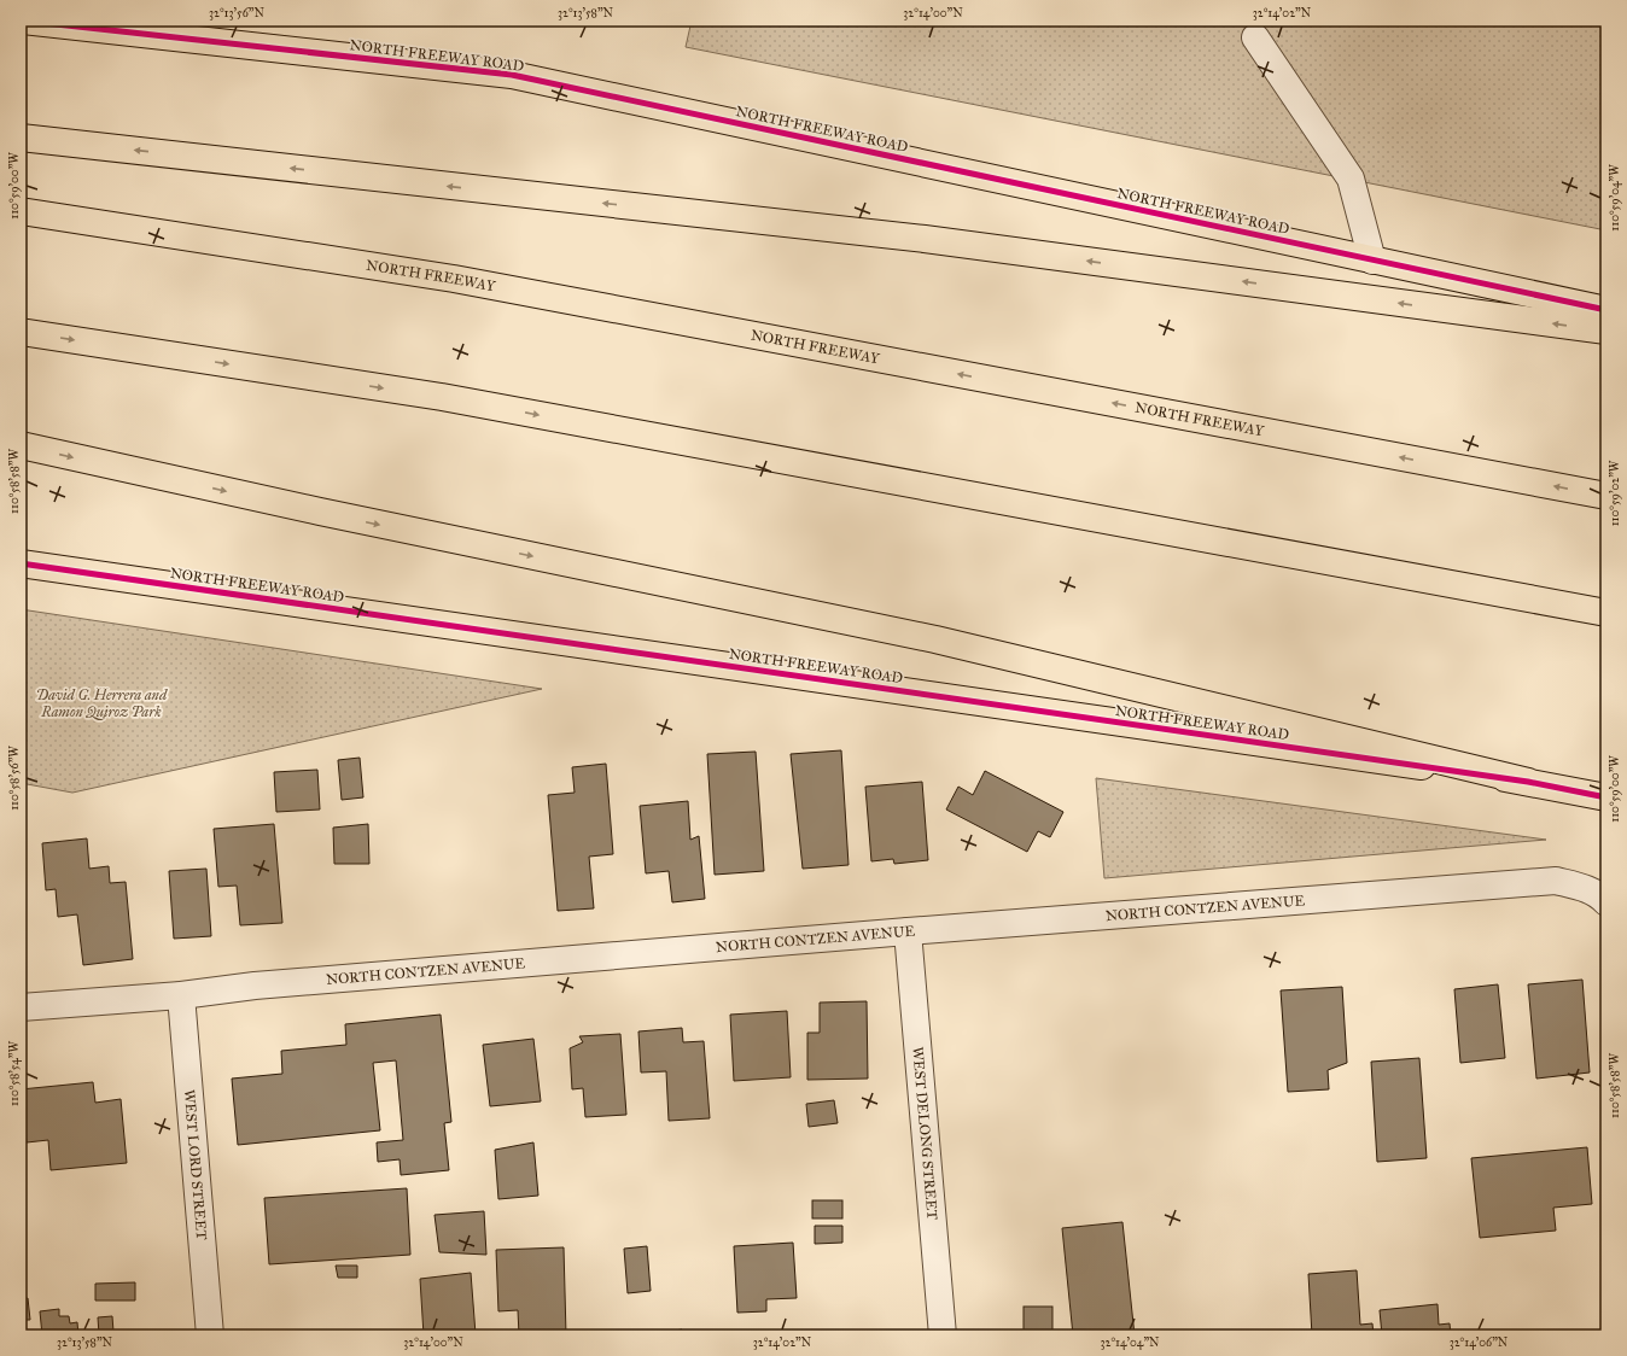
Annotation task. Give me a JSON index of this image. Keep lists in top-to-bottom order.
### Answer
{
  "streets": {
    "main road": ["NORTH FREEWAY ROAD", "NORTH FREEWAY"],
    "street": ["NORTH CONTZEN AVENUE", "WEST DELONG STREET", "WEST LORD STREET"]
  },
  "crossings": [
    ["NORTH CONTZEN AVENUE", "WEST DELONG STREET"],
    ["NORTH CONTZEN AVENUE", "WEST LORD STREET"]
  ],
  "parks": ["David G. Herrera and Ramon Quiroz Park"],
  "coordinates": [
    "32°13'56\"N",
    "32°13'58\"N",
    "32°14'00\"N",
    "32°14'02\"N",
    "110°59'00\"W",
    "110°59'04\"W",
    "110°58'58\"W",
    "110°59'02\"W",
    "110°58'56\"W",
    "110°58'54\"W",
    "32°14'04\"N",
    "32°14'06\"N"
  ]
}
